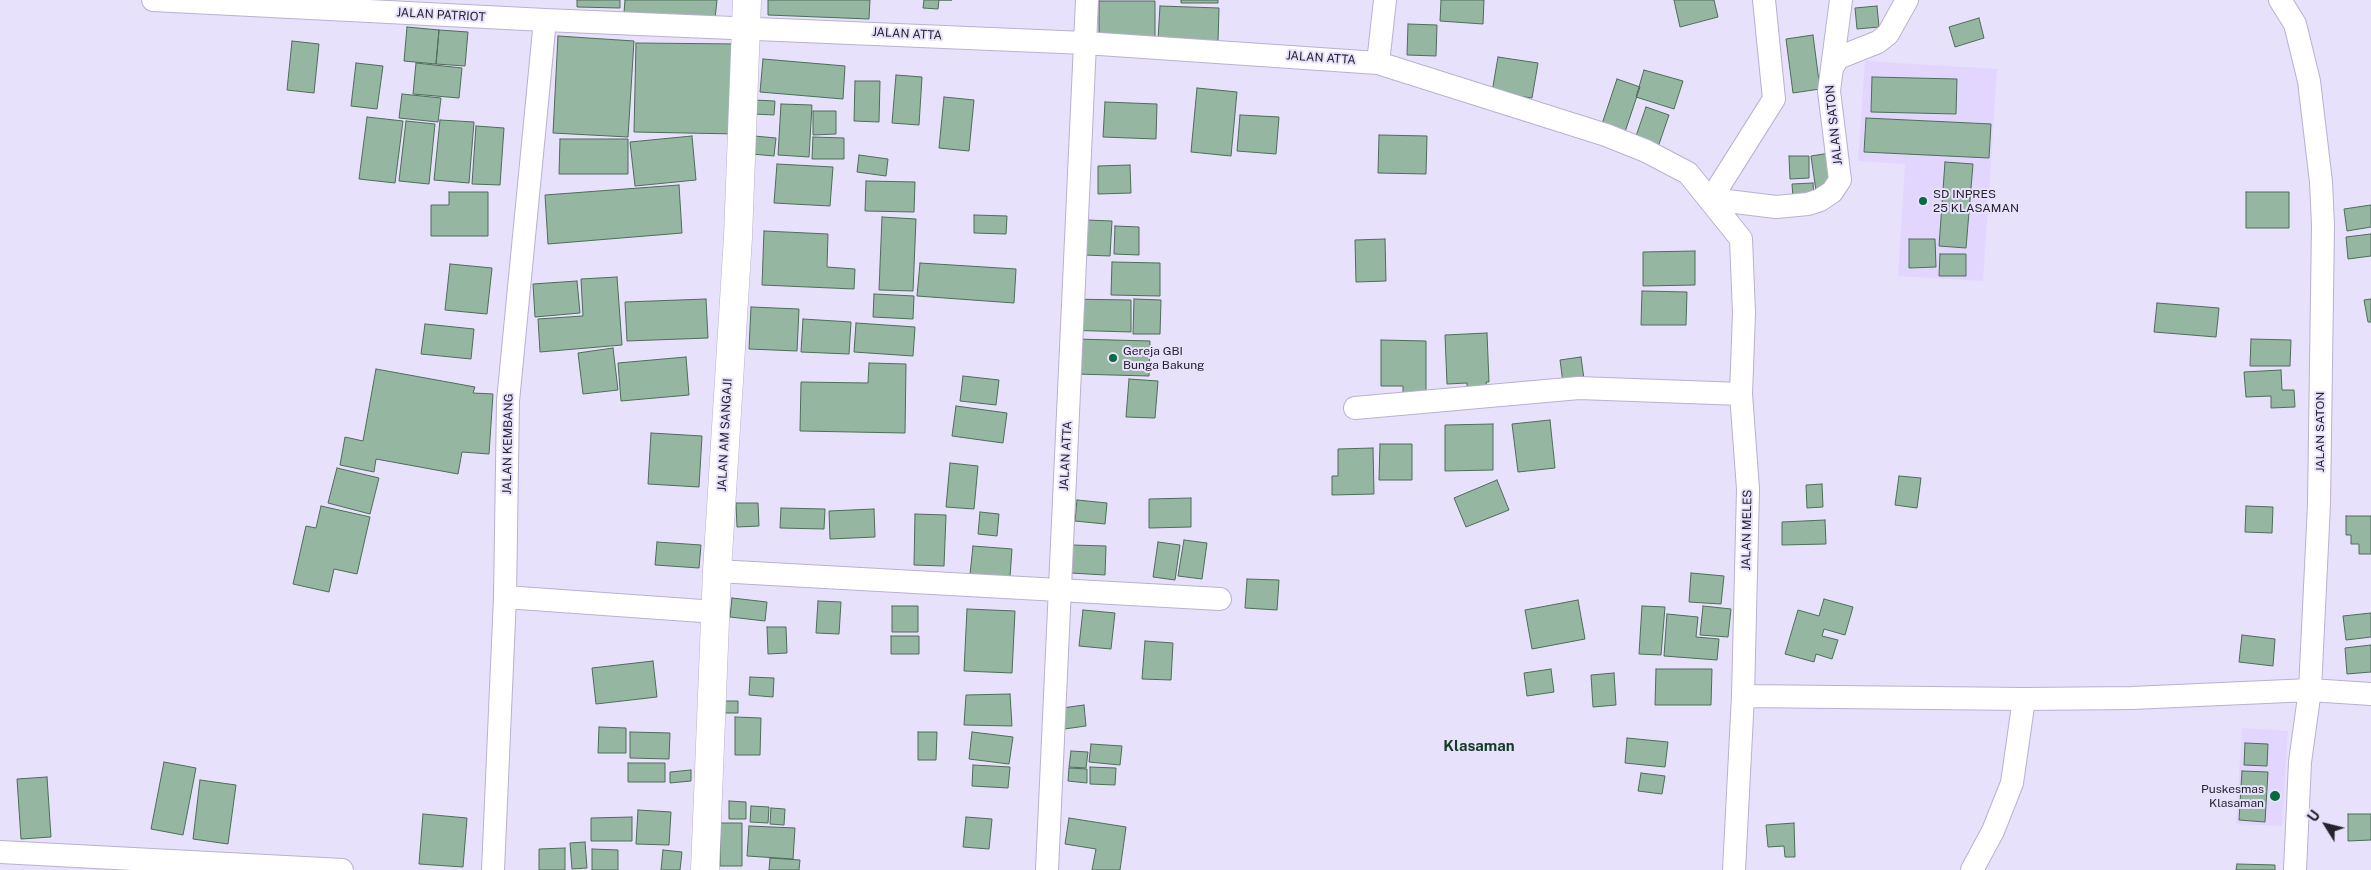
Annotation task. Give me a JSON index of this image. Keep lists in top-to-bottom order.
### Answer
{
  "streets": {
    "highway": ["JALAN AM SANGAJI"],
    "street": [
      "JALAN PATRIOT",
      "JALAN ATTA",
      "JALAN SATON",
      "JALAN KEMBANG",
      "JALAN MELES"
    ]
  },
  "crossings": [
    ["JALAN PATRIOT", "JALAN ATTA"],
    ["JALAN PATRIOT", "JALAN AM SANGAJI"],
    ["JALAN PATRIOT", "JALAN KEMBANG"],
    ["JALAN ATTA", "JALAN SATON"],
    ["JALAN ATTA", "JALAN AM SANGAJI"],
    ["JALAN ATTA", "JALAN MELES"],
    ["JALAN SATON", "JALAN MELES"]
  ],
  "districts": ["Klasaman"],
  "places": ["SD INPRES 25 KLASAMAN", "Gereja GBI Bunga Bakung", "Puskesmas Klasaman"],
  "north": "top left"
}
